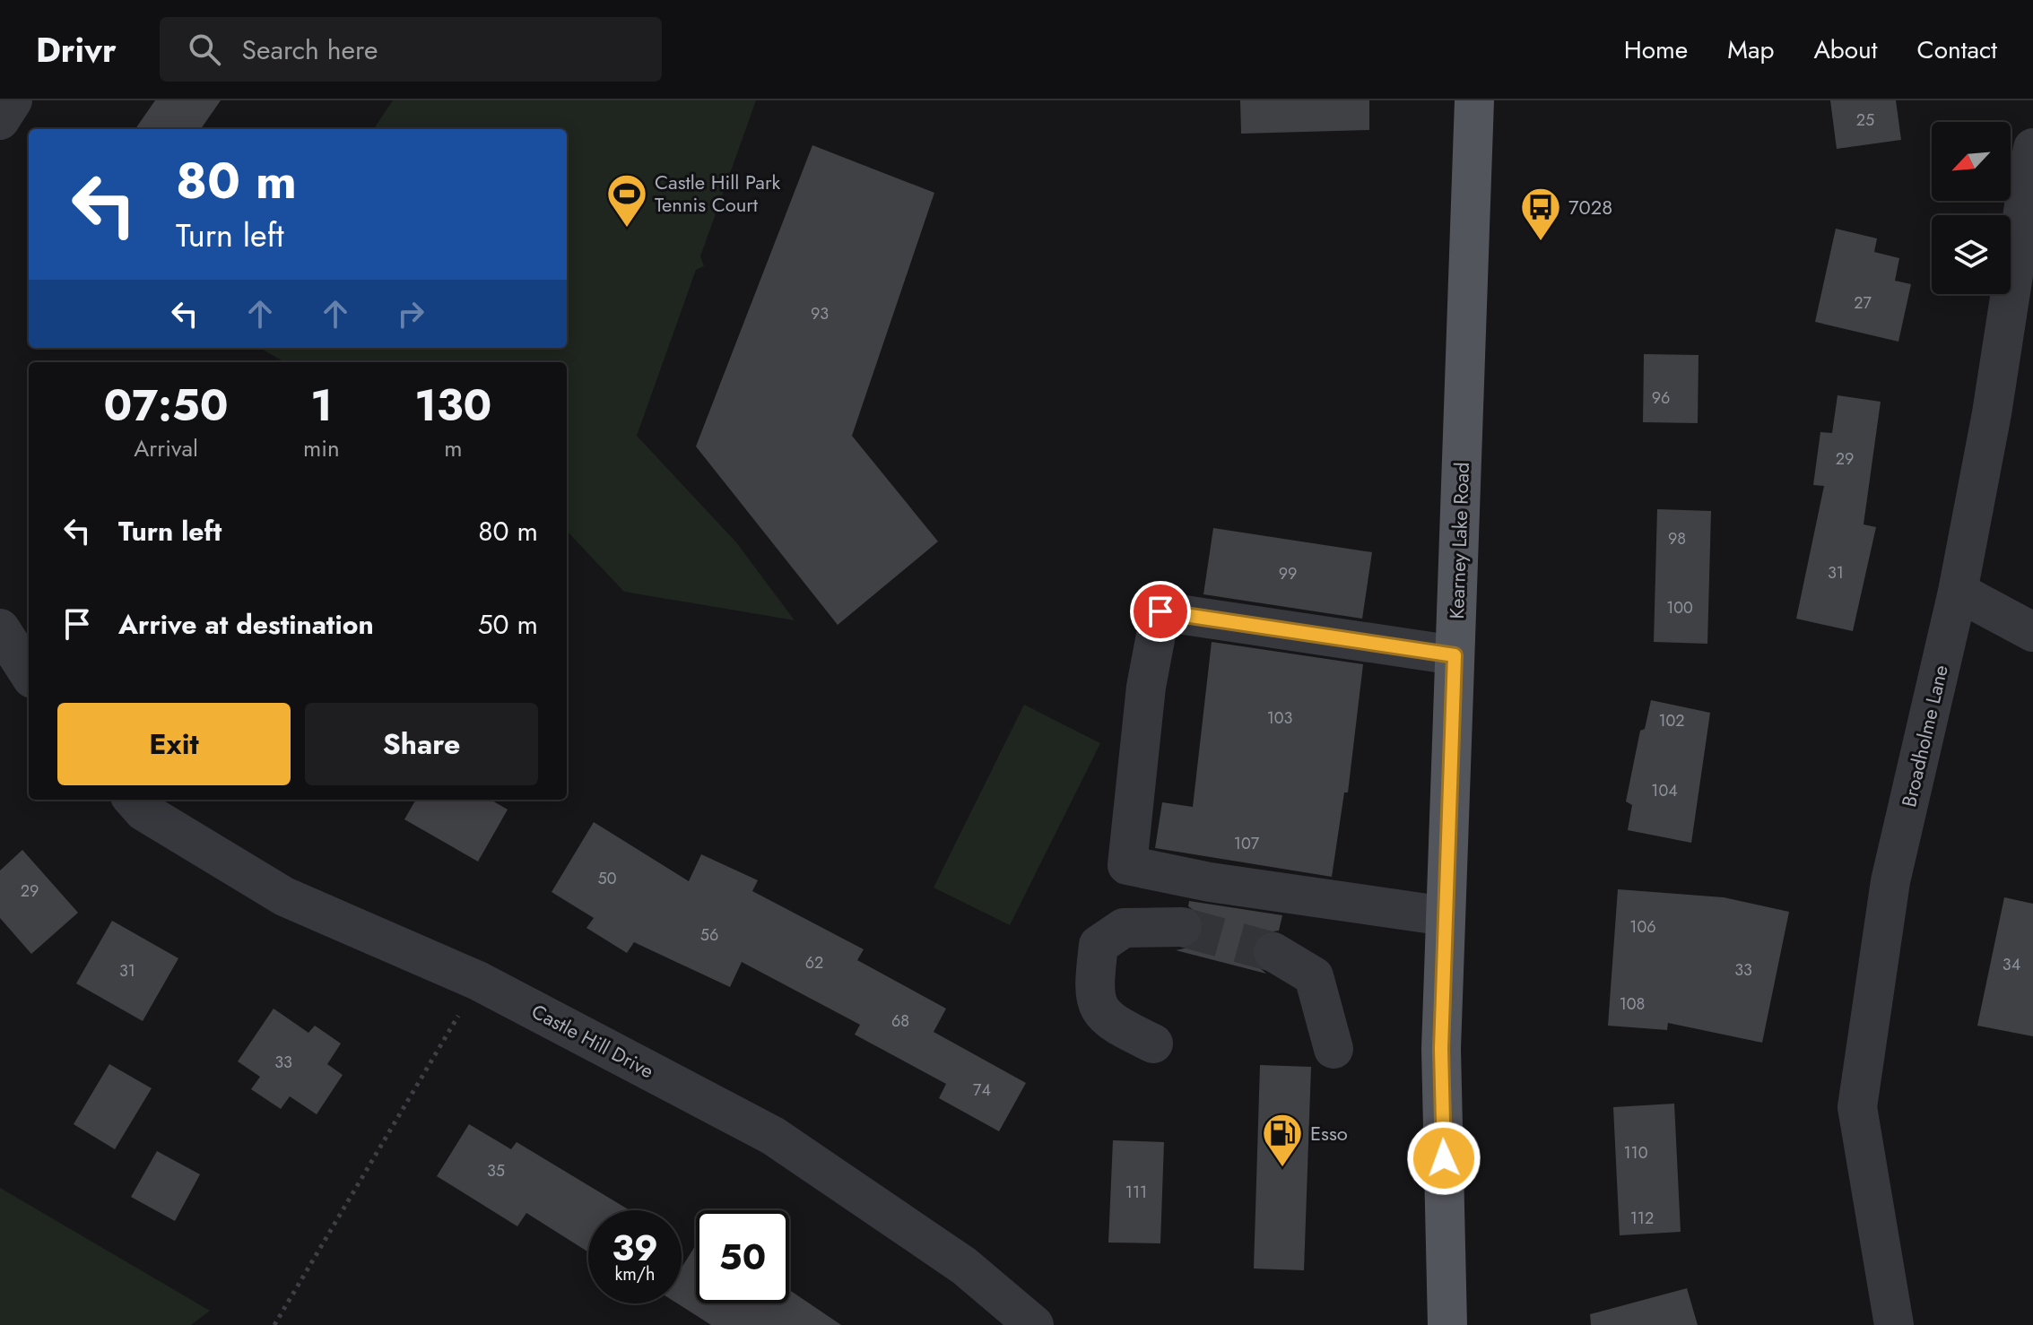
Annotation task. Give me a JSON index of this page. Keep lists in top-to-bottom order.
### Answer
{
  "streets": {
    "main road": ["Kearney Lake Road"],
    "street": ["Broadholme Lane", "Castle Hill Drive"]
  },
  "places": {
    "sports": ["Castle Hill Park Tennis Court"],
    "bus stop": ["7028"],
    "fuel station": ["Esso"]
  },
  "house_numbers": [
    "25",
    "27",
    "93",
    "96",
    "29",
    "98",
    "31",
    "99",
    "100",
    "103",
    "102",
    "104",
    "107",
    "50",
    "29",
    "106",
    "56",
    "62",
    "34",
    "33",
    "31",
    "108",
    "68",
    "33",
    "74",
    "110",
    "35",
    "111",
    "112"
  ],
  "north": "bottom left",
  "page": {
    "header": "Drivr",
    "search": "Search here",
    "nav": [
      "Home",
      "Map",
      "About",
      "Contact"
    ],
    "turn": ["80 m", "Turn left"],
    "eta": [
      "07:50",
      "Arrival",
      "1",
      "min",
      "130",
      "m"
    ],
    "list": [
      {
        "name": "Turn left",
        "value": "80 m"
      },
      {
        "name": "Arrive at destination",
        "value": "50 m"
      }
    ],
    "buttons": ["Exit", "Share"],
    "speed": "39 km/h",
    "limit": "50"
  }
}
